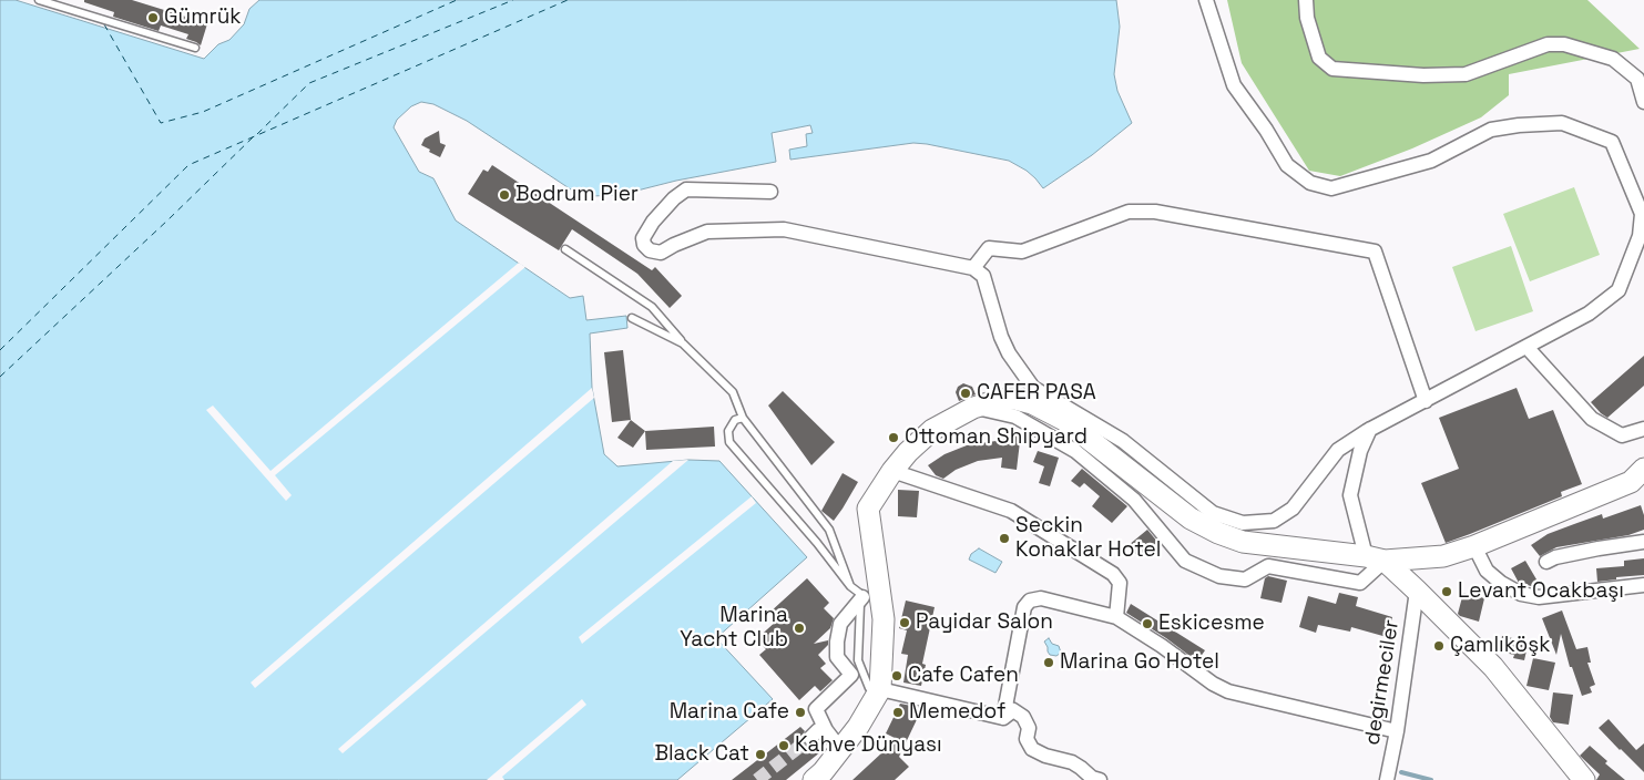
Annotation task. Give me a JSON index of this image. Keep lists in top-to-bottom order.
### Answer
{
  "streets": {
    "street": ["degirmeciler"]
  },
  "places": [
    "Gümrük",
    "Bodrum Pier",
    "CAFER PASA",
    "Ottoman Shipyard",
    "Seckin Konaklar Hotel",
    "Levant Ocakbaşı",
    "Payidar Salon",
    "Eskicesme",
    "Marina Yacht Club",
    "Çamlıköşk",
    "Marina Go Hotel",
    "Cafe Cafen",
    "Marina Cafe",
    "Memedof",
    "Kahve Dünyası",
    "Black Cat"
  ]
}
